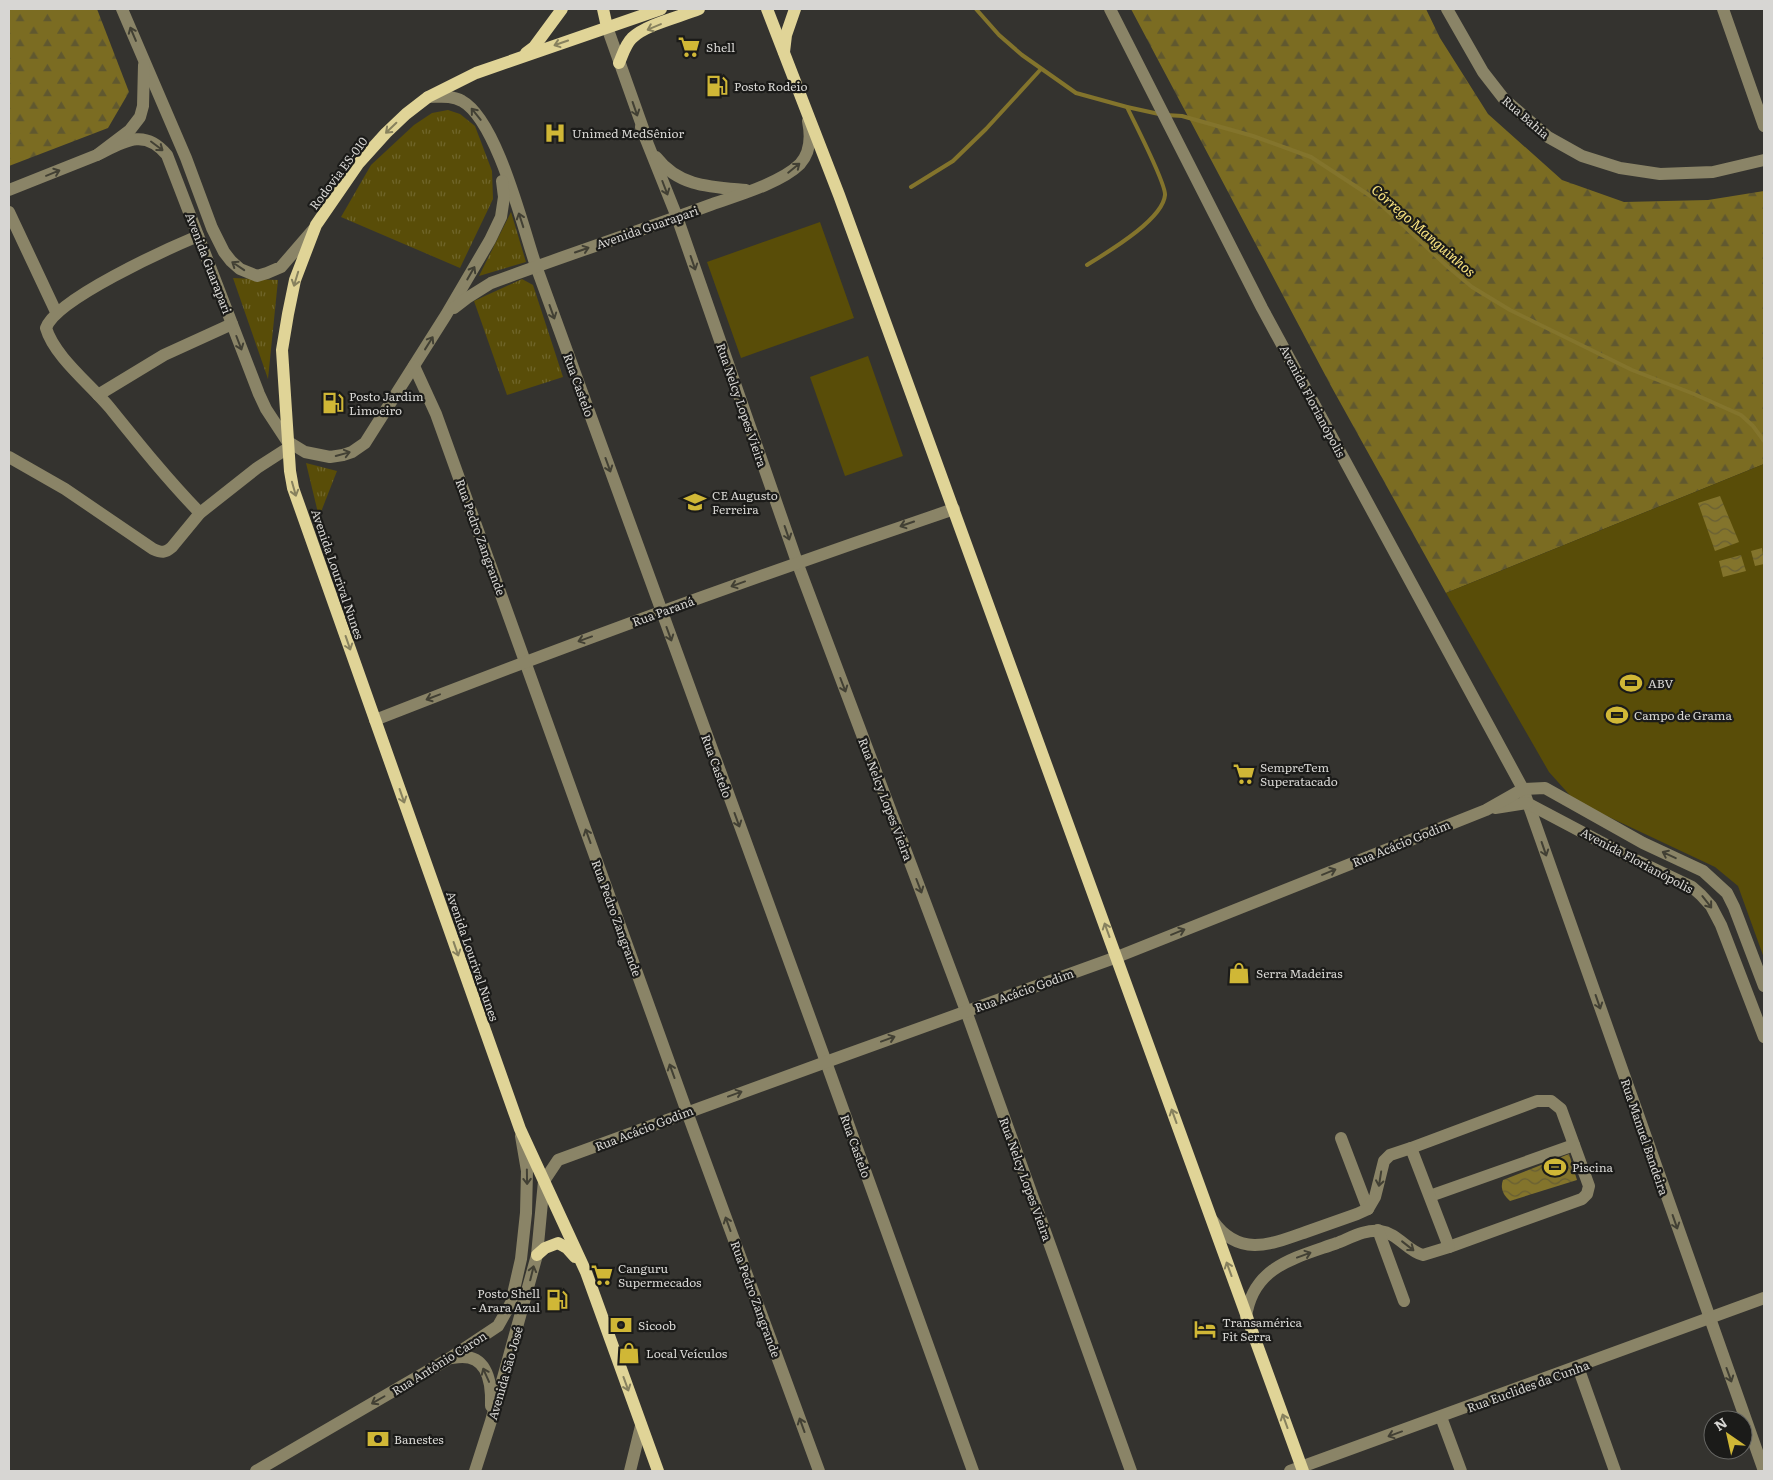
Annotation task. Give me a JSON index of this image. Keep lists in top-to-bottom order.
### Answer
{
  "streets": {
    "main road": ["Rodovia ES-010", "Avenida Lourival Nunes"],
    "street": [
      "Rua Bahia",
      "Avenida Guarapari",
      "Rua Castelo",
      "Avenida Florianópolis",
      "Rua Nelcy Lopes Vieira",
      "Rua Pedro Zangrande",
      "Rua Paraná",
      "Rua Acácio Godim",
      "Rua Manuel Bandeira",
      "Rua Antônio Caron",
      "Avenida São José",
      "Rua Euclides da Cunha"
    ]
  },
  "crossings": [
    ["Rodovia ES-010", "Avenida Guarapari"],
    ["Rodovia ES-010", "Rua Castelo"],
    ["Rodovia ES-010", "Avenida Lourival Nunes"],
    ["Avenida Guarapari", "Rua Castelo"],
    ["Avenida Guarapari", "Rua Nelcy Lopes Vieira"],
    ["Avenida Guarapari", "Rua Pedro Zangrande"],
    ["Avenida Guarapari", "Avenida Lourival Nunes"],
    ["Rua Castelo", "Rua Paraná"],
    ["Rua Castelo", "Rua Acácio Godim"],
    ["Avenida Florianópolis", "Rua Acácio Godim"],
    ["Avenida Florianópolis", "Rua Manuel Bandeira"],
    ["Rua Nelcy Lopes Vieira", "Rua Paraná"],
    ["Rua Nelcy Lopes Vieira", "Rua Acácio Godim"],
    ["Rua Pedro Zangrande", "Rua Paraná"],
    ["Rua Pedro Zangrande", "Rua Acácio Godim"],
    ["Avenida Lourival Nunes", "Rua Paraná"],
    ["Avenida Lourival Nunes", "Rua Antônio Caron"],
    ["Avenida Lourival Nunes", "Avenida São José"],
    ["Rua Acácio Godim", "Rua Manuel Bandeira"],
    ["Rua Acácio Godim", "Avenida São José"],
    ["Rua Manuel Bandeira", "Rua Euclides da Cunha"]
  ],
  "one_way": [
    "Rodovia ES-010",
    "Rua Nelcy Lopes Vieira",
    "Rua Pedro Zangrande",
    "Avenida Lourival Nunes",
    "Rua Paraná",
    "Rua Acácio Godim",
    "Rua Manuel Bandeira",
    "Rua Antônio Caron",
    "Avenida São José"
  ],
  "water": ["Córrego Manguinhos"],
  "places": {
    "supermarket": ["Shell", "SempreTem Superatacado", "Canguru Supermecados"],
    "fuel station": ["Posto Rodeio", "Posto Jardim Limoeiro", "Posto Shell - Arara Azul"],
    "hospital": ["Unimed MedSênior"],
    "school or university": ["CE Augusto Ferreira"],
    "sports": ["ABV", "Campo de Grama", "Piscina"],
    "shop": ["Serra Madeiras", "Local Veículos"],
    "bank": ["Sicoob", "Banestes"],
    "hotel": ["Transamérica Fit Serra"]
  },
  "north": "top left"
}
